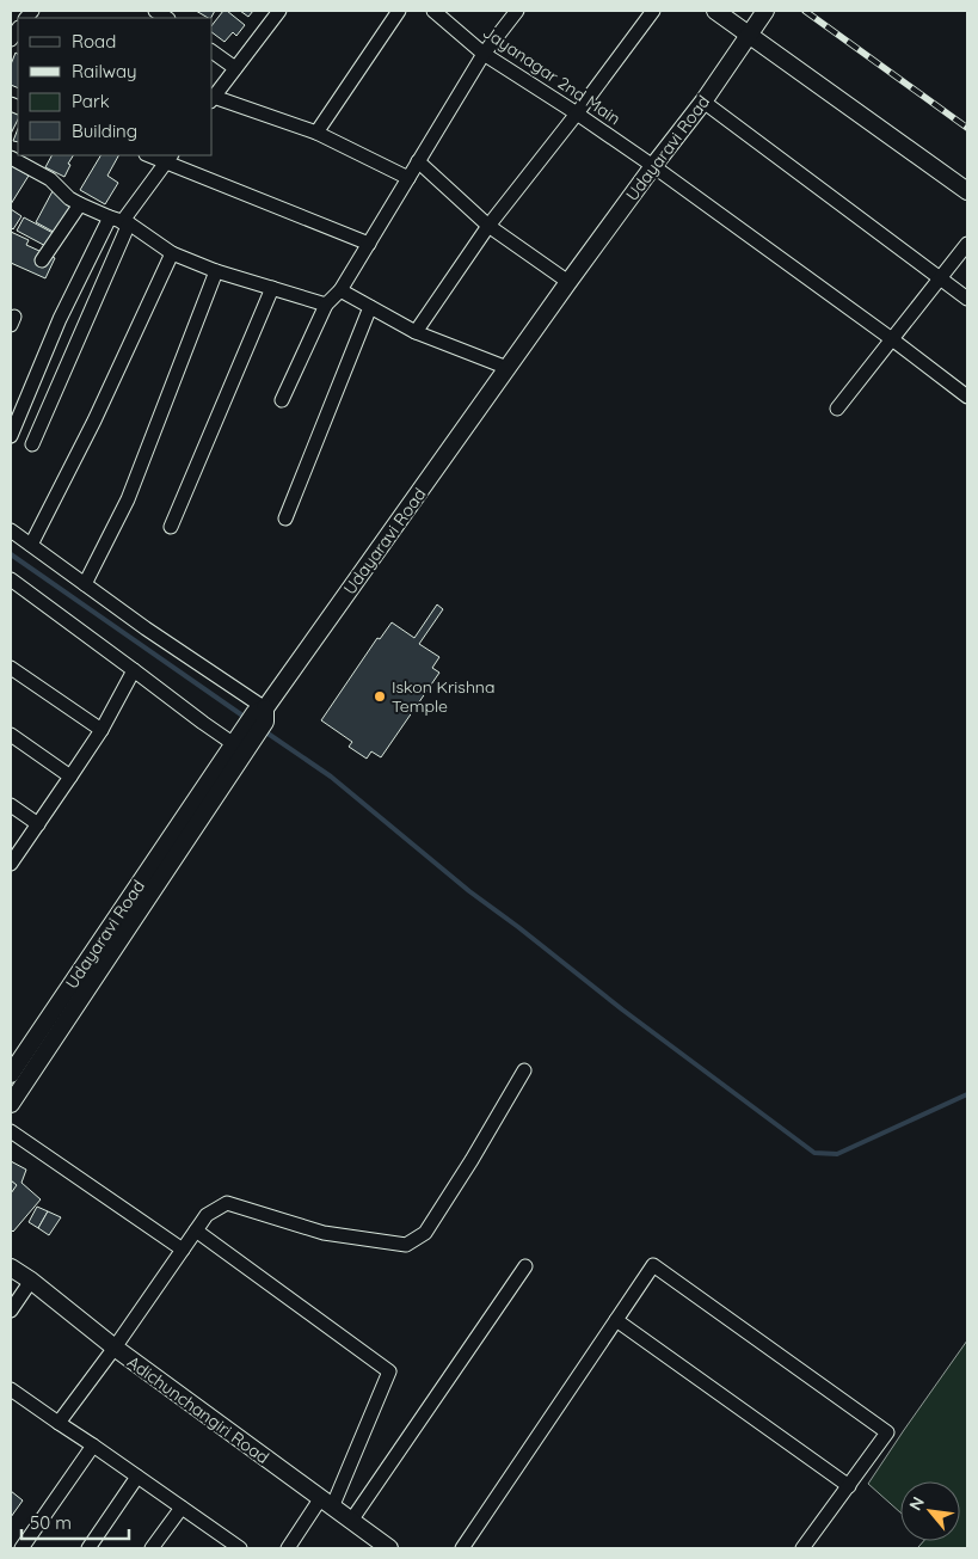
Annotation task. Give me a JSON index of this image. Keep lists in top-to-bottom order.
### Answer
{
  "streets": {
    "street": ["Jayanagar 2nd Main", "Udayaravi Road", "Adichunchangiri Road"]
  },
  "crossings": [
    ["Jayanagar 2nd Main", "Udayaravi Road"]
  ],
  "places": ["Iskon Krishna Temple"],
  "legend": [
    "Road",
    "Railway",
    "Park",
    "Building"
  ],
  "scale_bar": "50 m",
  "north": "top left"
}
